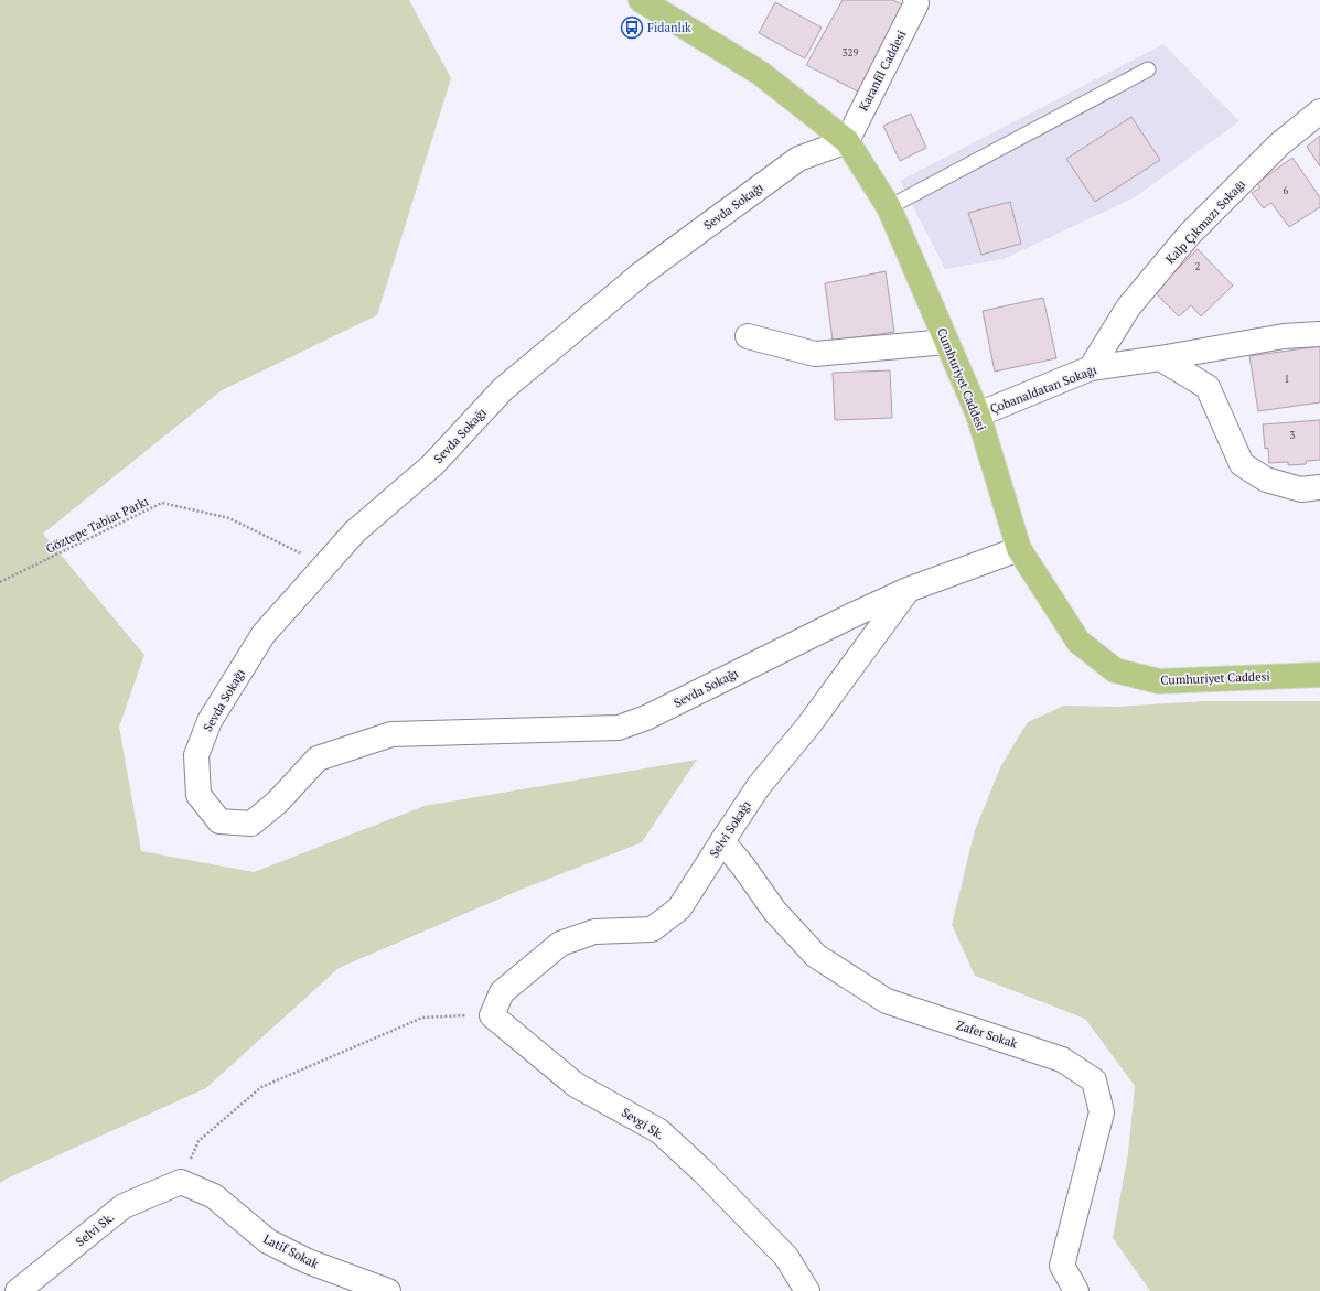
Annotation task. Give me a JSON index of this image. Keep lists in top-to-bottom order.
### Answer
{
  "streets": {
    "main road": ["Cumhuriyet Caddesi"],
    "street": [
      "Karanfil Caddesi",
      "Sevda Sokağı",
      "Kalp Çıkmazı Sokaḡı",
      "Çobanaldatan Sokaḡı",
      "Selvi Sokağı",
      "Zafer Sokak",
      "Sevgi Sk.",
      "Selvi Sk.",
      "Latif Sokak"
    ],
    "path": ["Göztepe Tabiat Parkı"]
  },
  "crossings": [
    ["Karanfil Caddesi", "Sevda Sokağı"],
    ["Karanfil Caddesi", "Cumhuriyet Caddesi"],
    ["Sevda Sokağı", "Cumhuriyet Caddesi"],
    ["Sevda Sokağı", "Göztepe Tabiat Parkı"],
    ["Sevda Sokağı", "Selvi Sokağı"],
    ["Kalp Çıkmazı Sokaḡı", "Çobanaldatan Sokaḡı"],
    ["Cumhuriyet Caddesi", "Çobanaldatan Sokaḡı"],
    ["Selvi Sokağı", "Zafer Sokak"],
    ["Selvi Sokağı", "Sevgi Sk."],
    ["Selvi Sk.", "Latif Sokak"]
  ],
  "places": {
    "bus stop": ["Fidanlık"]
  },
  "house_numbers": [
    "329",
    "6",
    "2",
    "1",
    "3"
  ]
}
